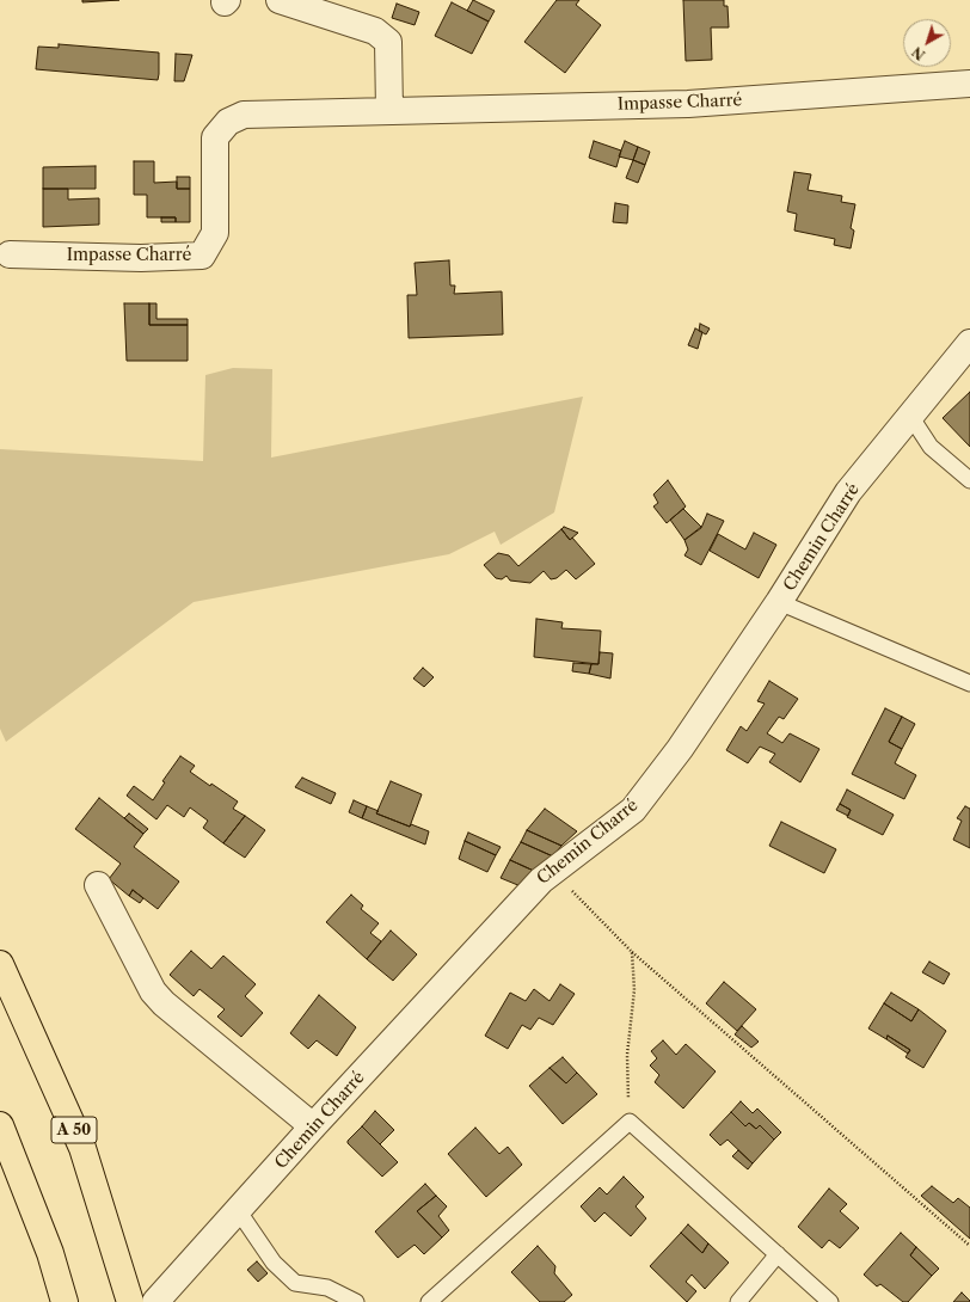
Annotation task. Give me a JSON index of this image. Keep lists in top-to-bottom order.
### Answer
{
  "streets": {
    "highway": ["A 50"],
    "street": ["Impasse Charré", "Chemin Charré"]
  },
  "north": "bottom left"
}
